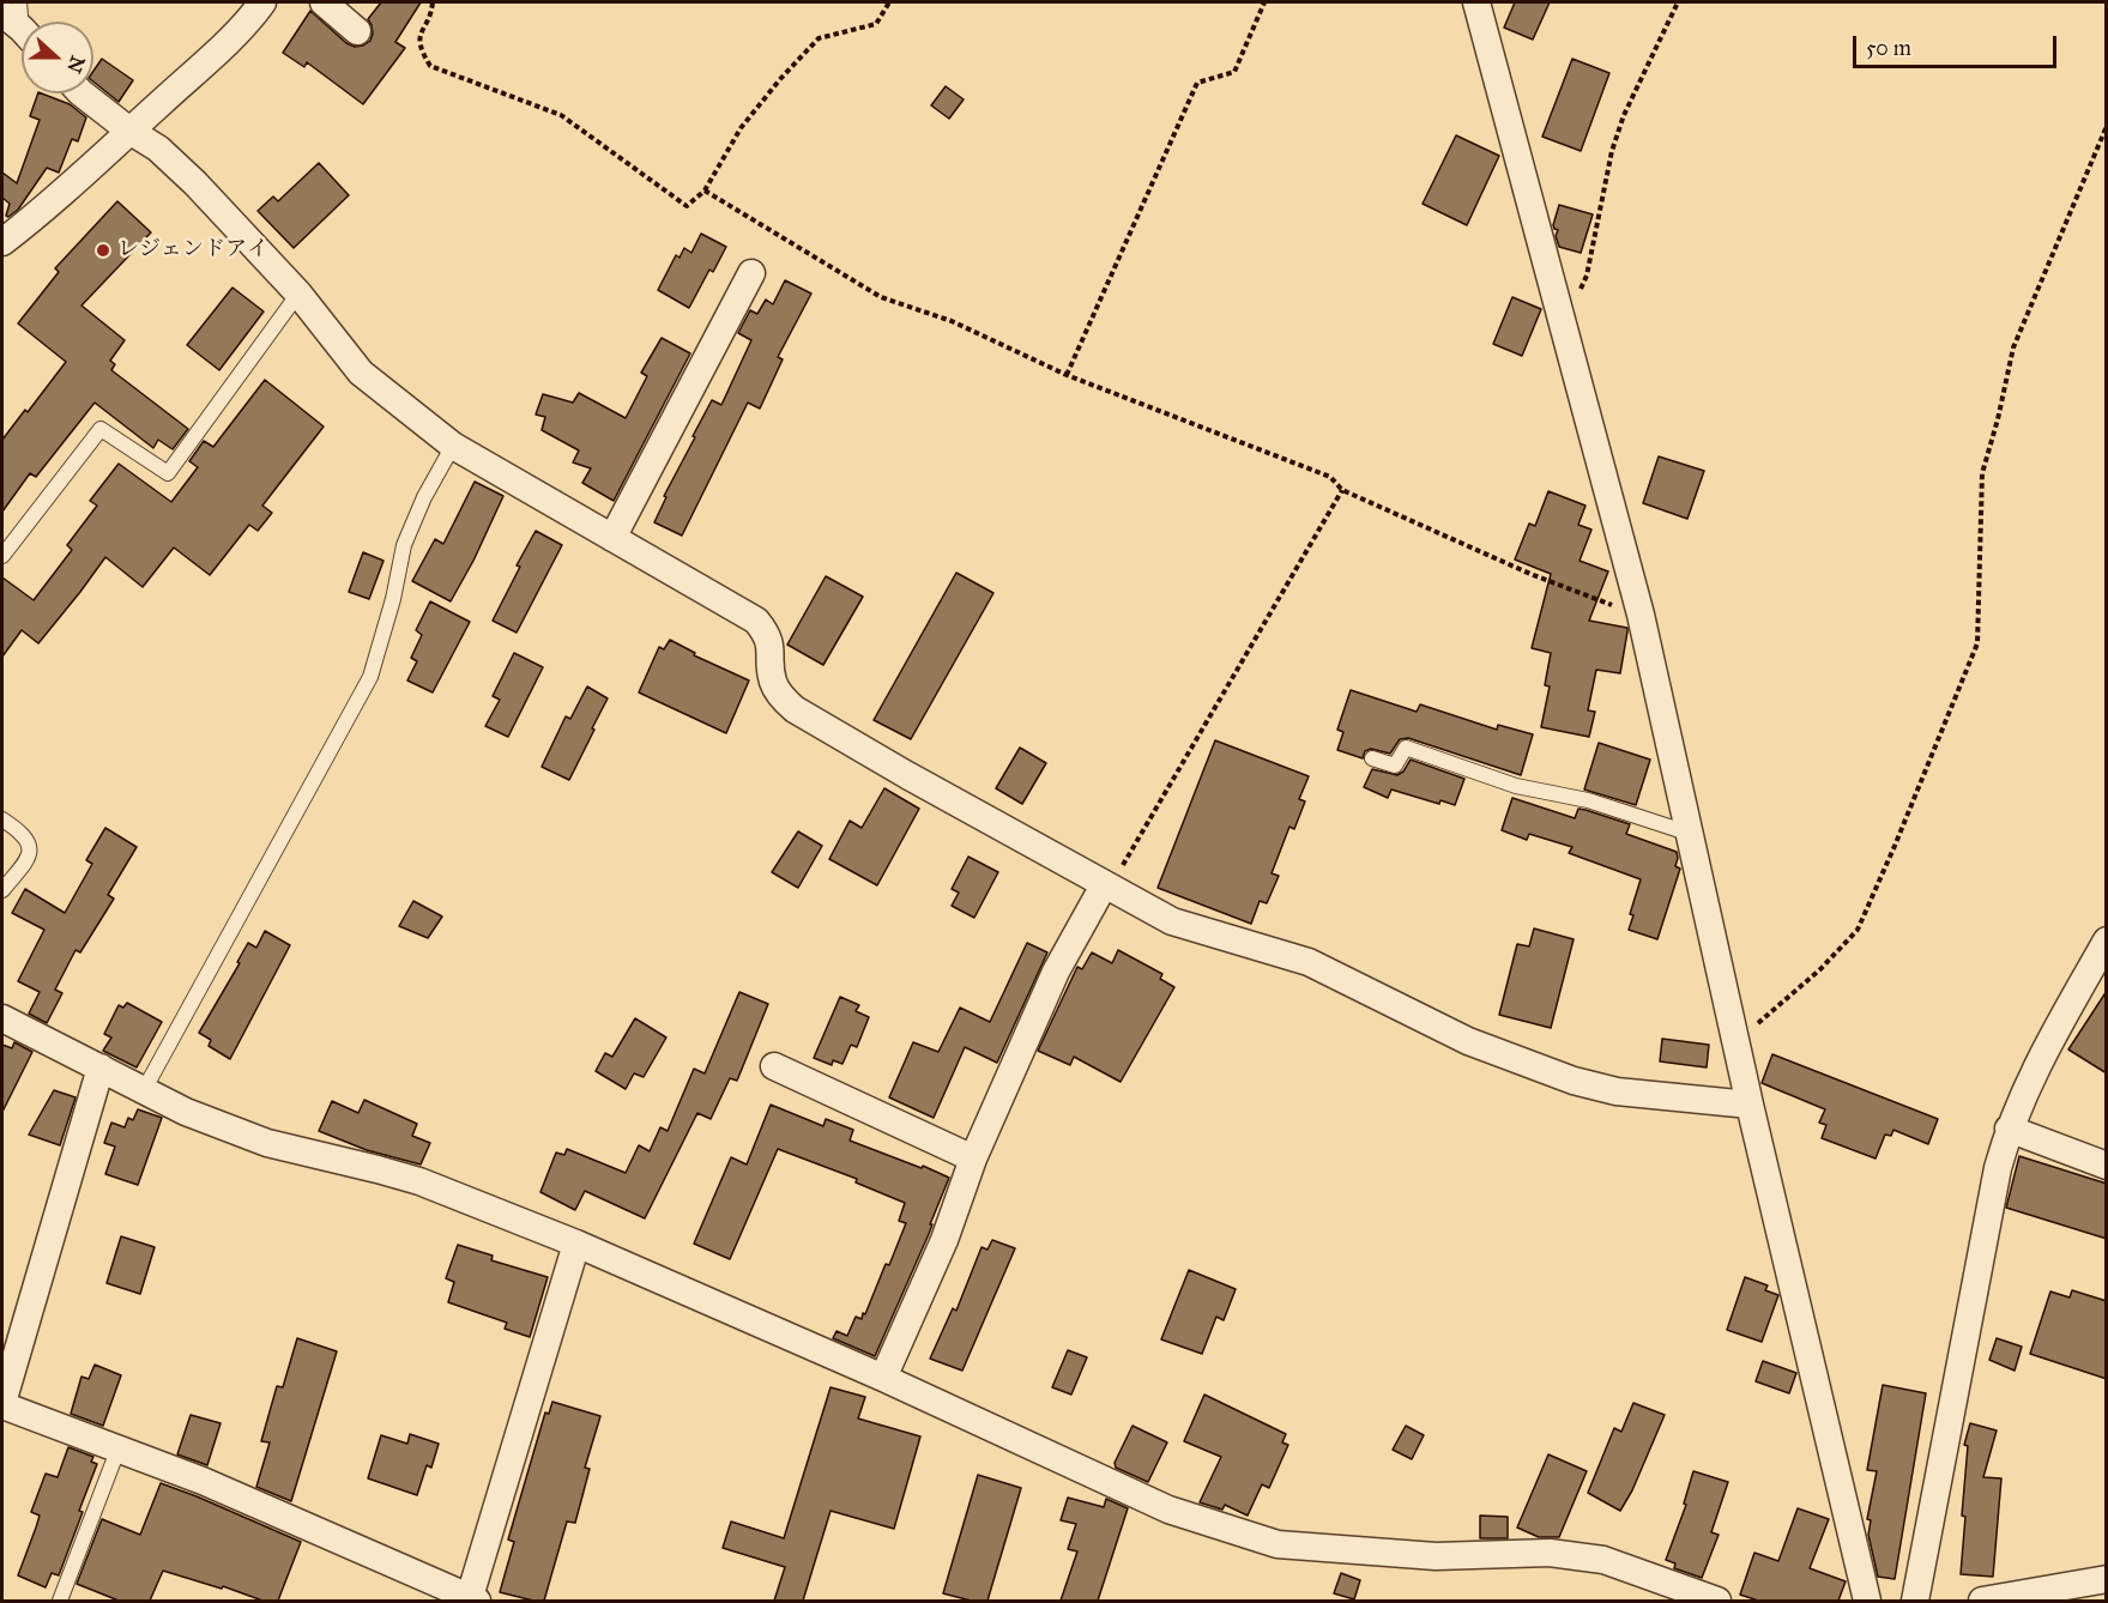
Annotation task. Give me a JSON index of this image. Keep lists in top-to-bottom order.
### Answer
{
  "places": ["レジェンドアイ"],
  "scale_bar": "50 m",
  "north": "right"
}
